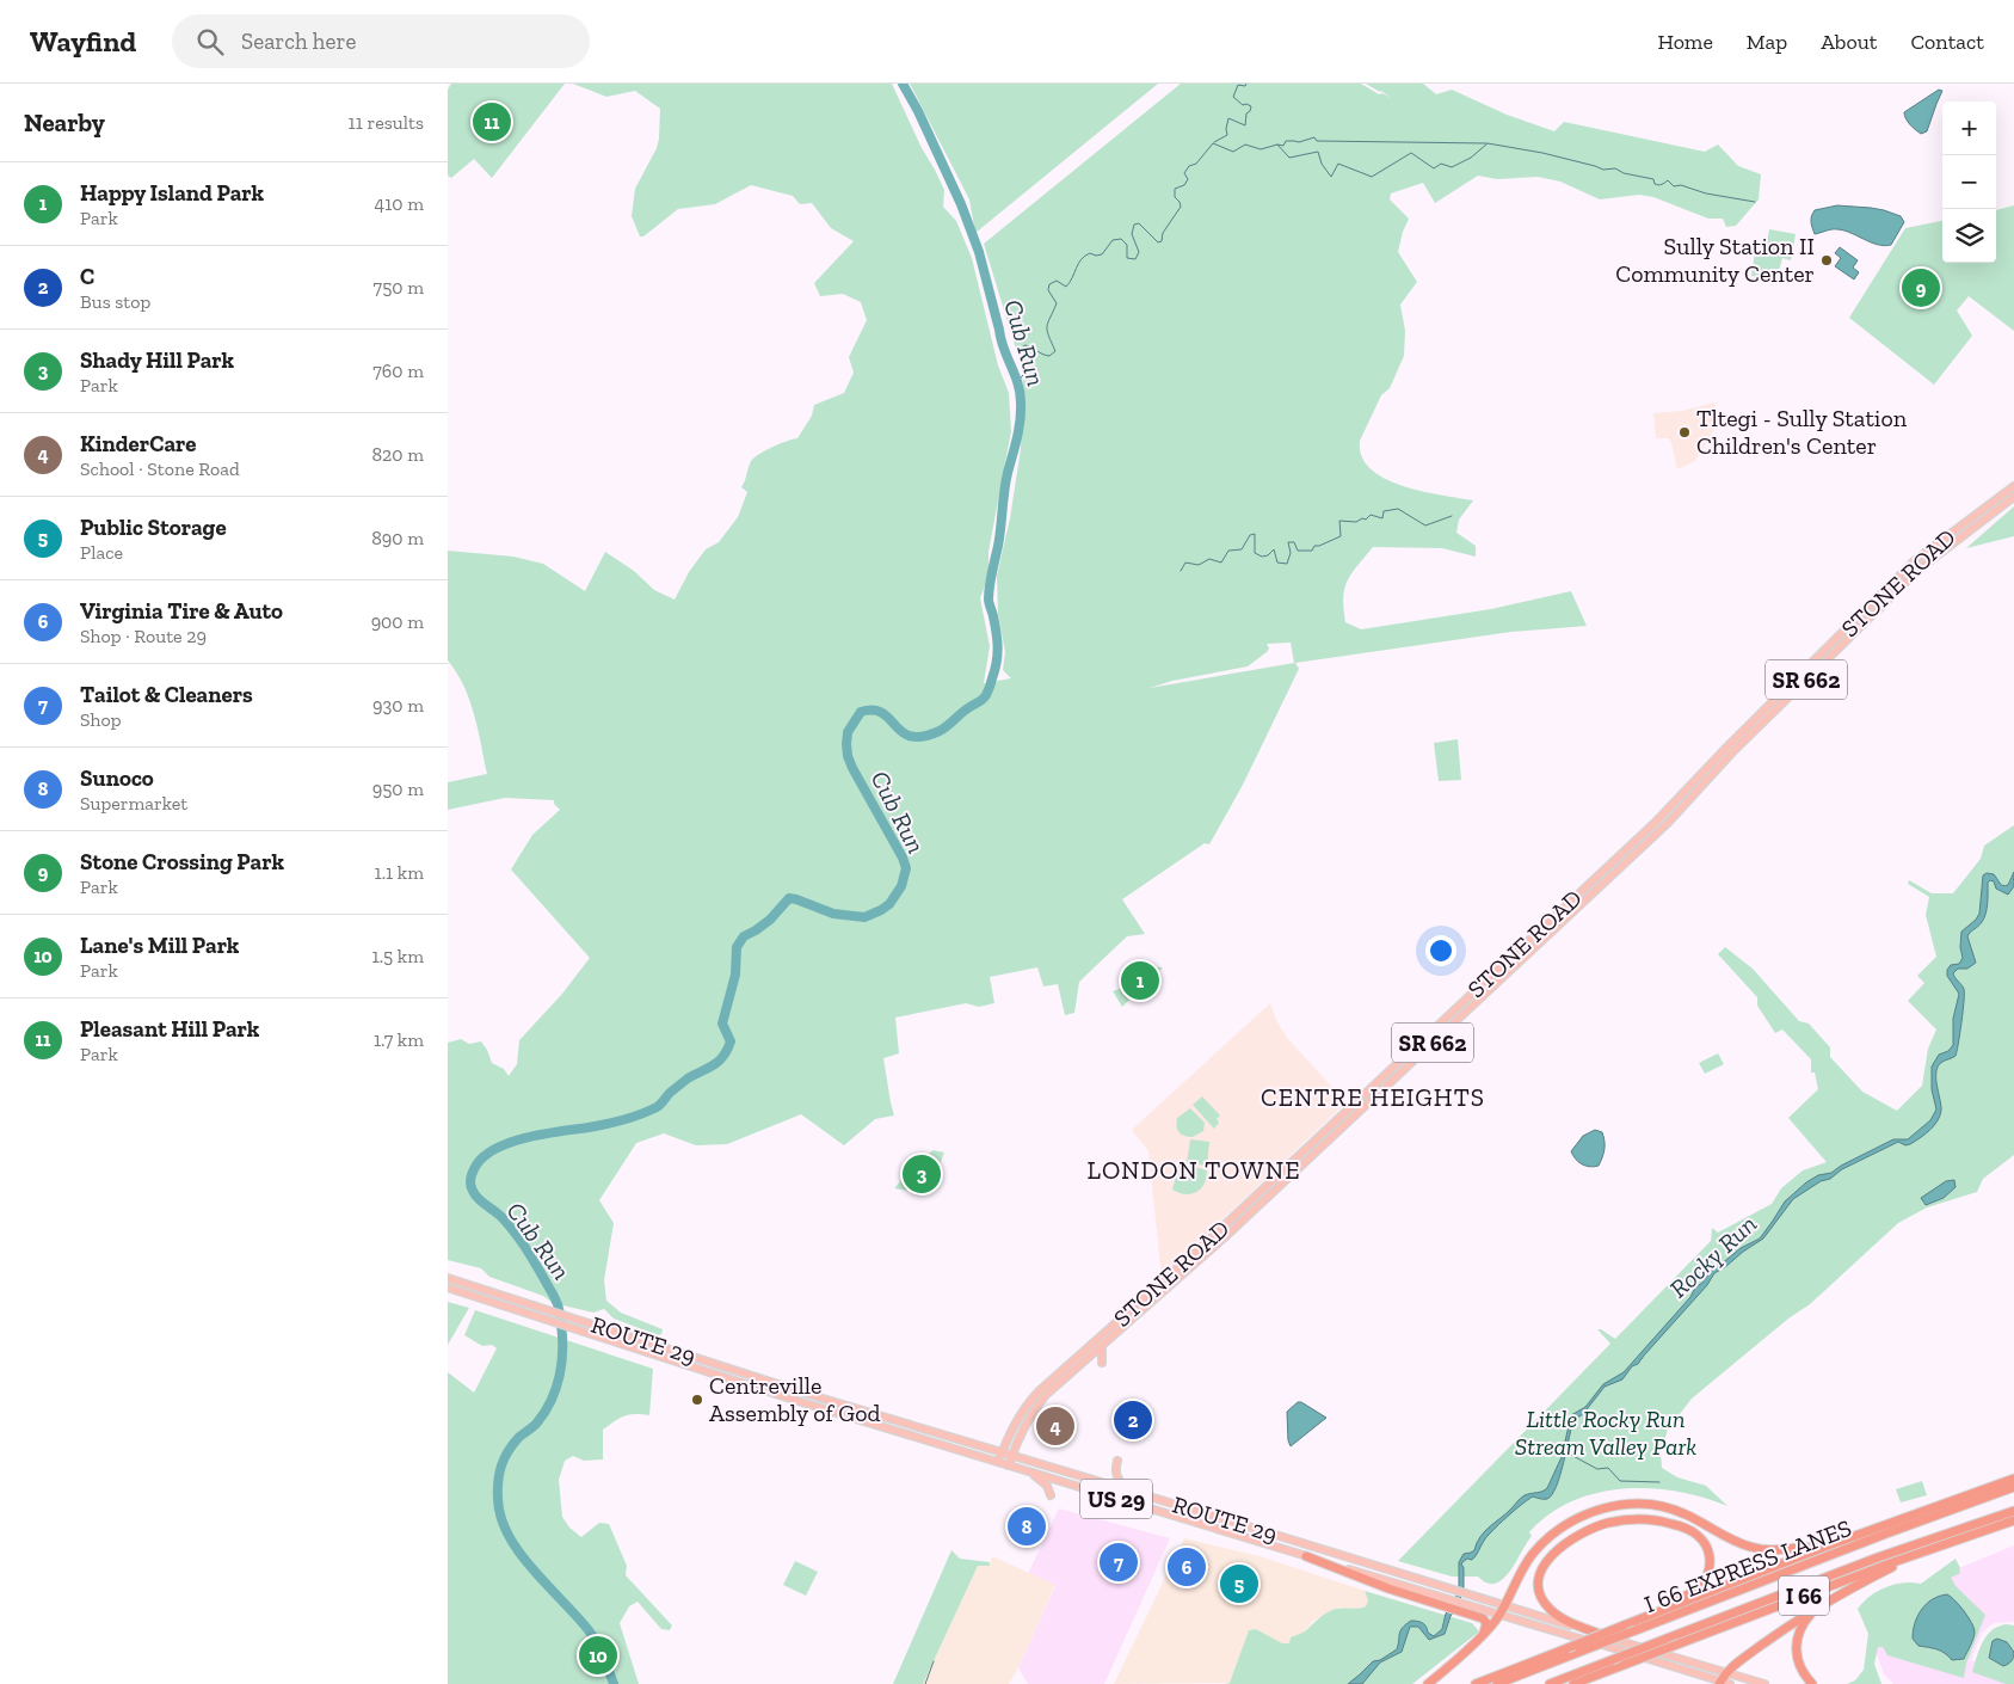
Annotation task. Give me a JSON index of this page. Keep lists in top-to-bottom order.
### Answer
{
  "streets": {
    "highway": ["I 66 EXPRESS LANES", "I 66"],
    "main road": [
      "STONE ROAD",
      "SR 662",
      "ROUTE 29",
      "US 29"
    ]
  },
  "crossings": [
    ["STONE ROAD", "ROUTE 29"]
  ],
  "districts": ["CENTRE HEIGHTS", "LONDON TOWNE"],
  "water": ["Cub Run", "Rocky Run"],
  "parks": ["Little Rocky Run Stream Valley Park"],
  "places": ["Sully Station II Community Center", "Tltegi - Sully Station Children's Center", "Centreville Assembly of God"],
  "page": {
    "header": "Wayfind",
    "search": "Search here",
    "nav": [
      "Home",
      "Map",
      "About",
      "Contact"
    ],
    "heading": ["Nearby", "11 results"],
    "pins": [
      "11",
      "9",
      "1",
      "3",
      "2",
      "4",
      "8",
      "7",
      "6",
      "5",
      "10"
    ],
    "map_buttons": ["+", "−"],
    "list": [
      {
        "mark": "1",
        "name": "Happy Island Park",
        "note": "Park",
        "value": "410 m"
      },
      {
        "mark": "2",
        "name": "C",
        "note": "Bus stop",
        "value": "750 m"
      },
      {
        "mark": "3",
        "name": "Shady Hill Park",
        "note": "Park",
        "value": "760 m"
      },
      {
        "mark": "4",
        "name": "KinderCare",
        "note": "School · Stone Road",
        "value": "820 m"
      },
      {
        "mark": "5",
        "name": "Public Storage",
        "note": "Place",
        "value": "890 m"
      },
      {
        "mark": "6",
        "name": "Virginia Tire & Auto",
        "note": "Shop · Route 29",
        "value": "900 m"
      },
      {
        "mark": "7",
        "name": "Tailot & Cleaners",
        "note": "Shop",
        "value": "930 m"
      },
      {
        "mark": "8",
        "name": "Sunoco",
        "note": "Supermarket",
        "value": "950 m"
      },
      {
        "mark": "9",
        "name": "Stone Crossing Park",
        "note": "Park",
        "value": "1.1 km"
      },
      {
        "mark": "10",
        "name": "Lane's Mill Park",
        "note": "Park",
        "value": "1.5 km"
      },
      {
        "mark": "11",
        "name": "Pleasant Hill Park",
        "note": "Park",
        "value": "1.7 km"
      }
    ]
  }
}
